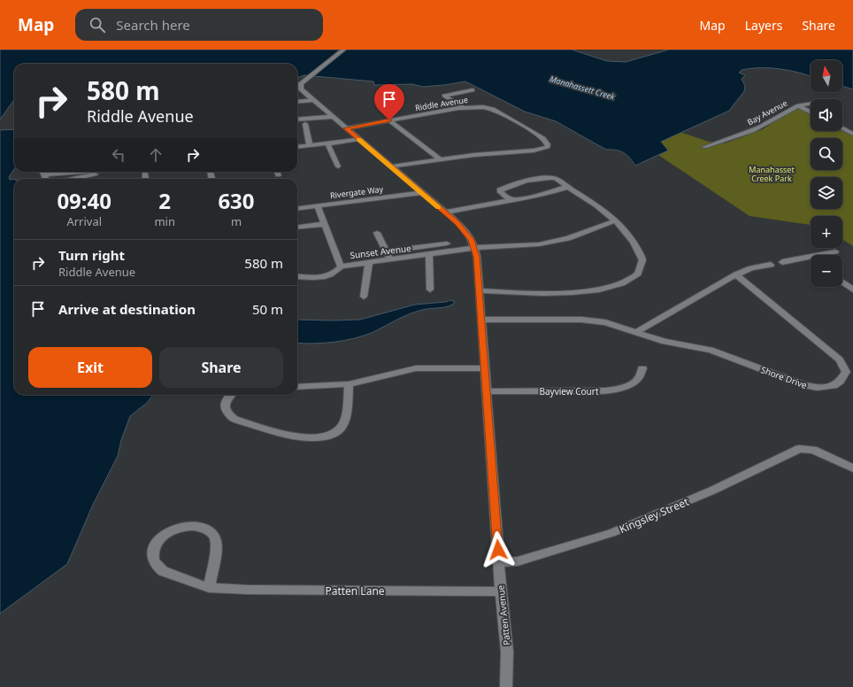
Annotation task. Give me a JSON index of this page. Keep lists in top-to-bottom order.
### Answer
{
  "streets": {
    "street": [
      "Riddle Avenue",
      "Bay Avenue",
      "Rivergate Way",
      "Sunset Avenue",
      "Shore Drive",
      "Bayview Court",
      "Kingsley Street",
      "Patten Lane",
      "Patten Avenue"
    ]
  },
  "crossings": [
    ["Riddle Avenue", "Patten Avenue"],
    ["Rivergate Way", "Patten Avenue"],
    ["Sunset Avenue", "Patten Avenue"],
    ["Shore Drive", "Patten Avenue"],
    ["Bayview Court", "Patten Avenue"],
    ["Kingsley Street", "Patten Avenue"],
    ["Patten Lane", "Patten Avenue"]
  ],
  "water": ["Manahassett Creek"],
  "parks": ["Manahasset Creek Park"],
  "north": "top",
  "page": {
    "header": "Map",
    "search": "Search here",
    "nav": ["Map", "Layers", "Share"],
    "map_buttons": ["+", "−"],
    "turn": ["580 m", "Riddle Avenue"],
    "eta": [
      "09:40",
      "Arrival",
      "2",
      "min",
      "630",
      "m"
    ],
    "list": [
      {
        "name": "Turn right",
        "note": "Riddle Avenue",
        "value": "580 m"
      },
      {
        "name": "Arrive at destination",
        "value": "50 m"
      }
    ],
    "buttons": ["Exit", "Share"]
  }
}
